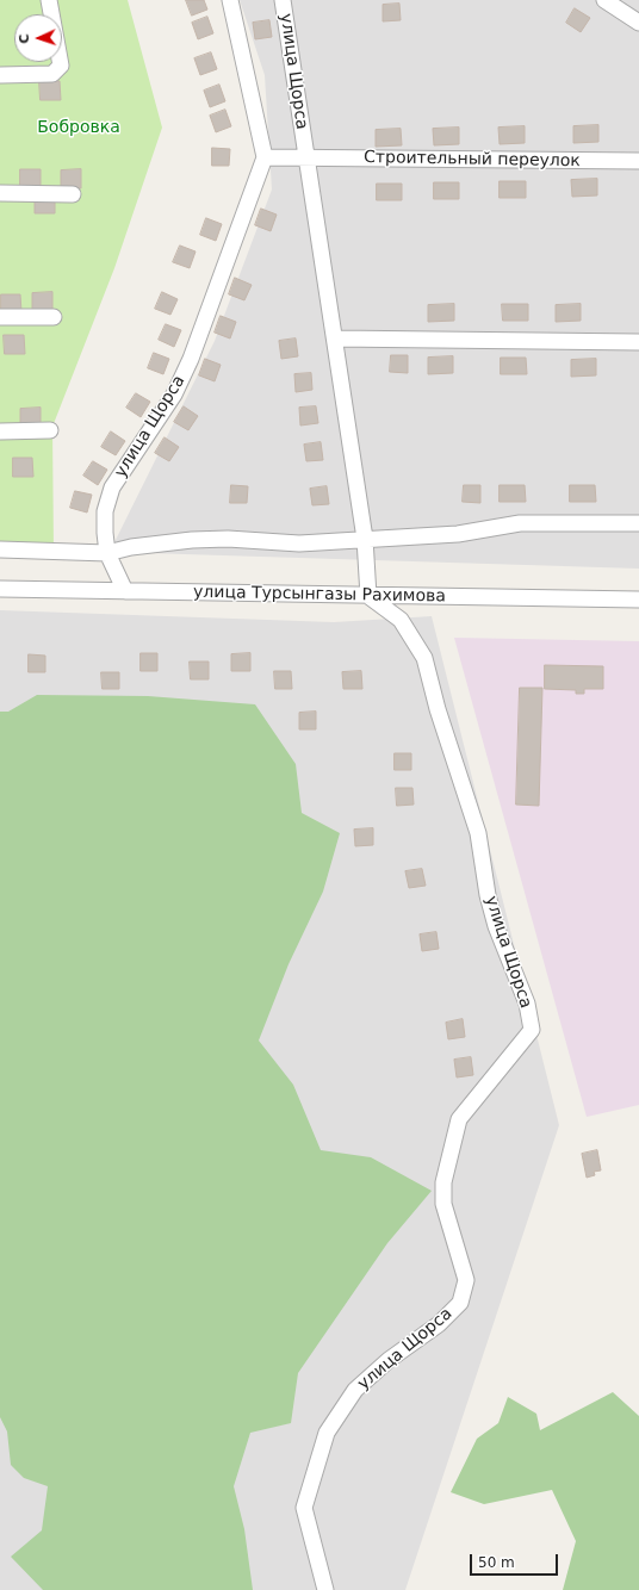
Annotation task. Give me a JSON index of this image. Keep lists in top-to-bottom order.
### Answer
{
  "streets": {
    "street": ["улица Щорса", "Строительный переулок", "улица Турсынгазы Рахимова"]
  },
  "crossings": [
    ["улица Щорса", "Строительный переулок"],
    ["улица Щорса", "улица Турсынгазы Рахимова"]
  ],
  "parks": ["Бобровка"],
  "scale_bar": "50 m",
  "north": "left"
}
